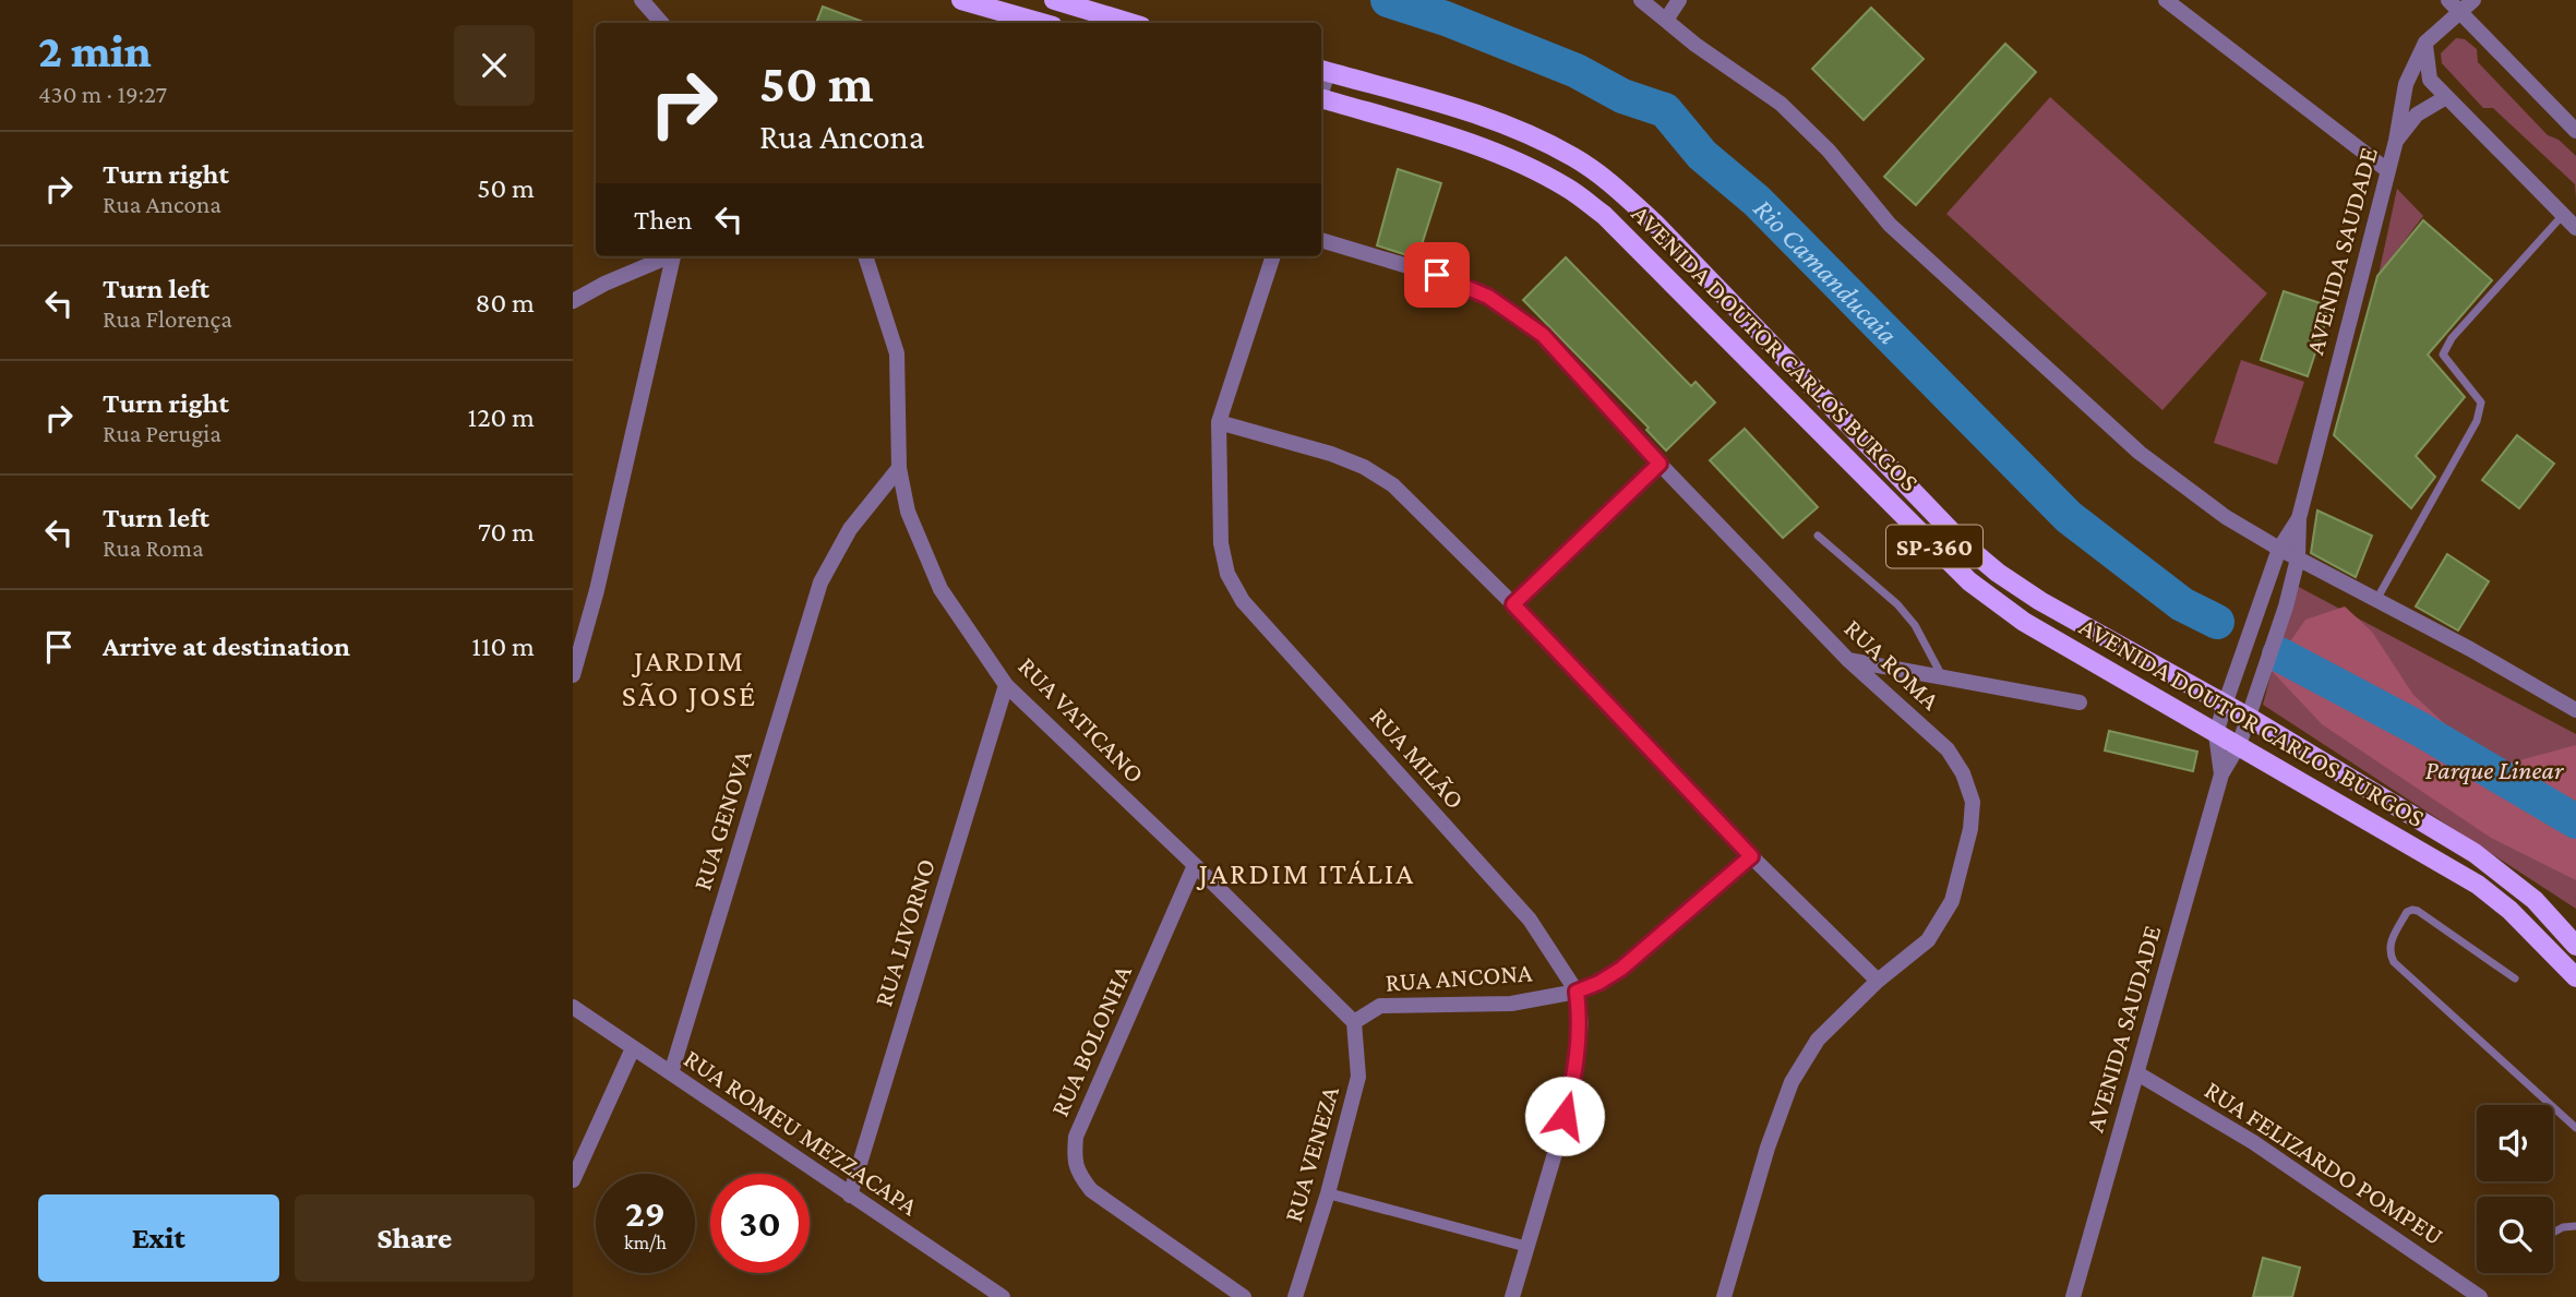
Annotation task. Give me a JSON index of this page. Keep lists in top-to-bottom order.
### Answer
{
  "streets": {
    "main road": ["AVENIDA DOUTOR CARLOS BURGOS", "SP-360"],
    "street": [
      "AVENIDA SAUDADE",
      "RUA ROMA",
      "RUA VATICANO",
      "RUA MILÃO",
      "RUA GENOVA",
      "RUA LIVORNO",
      "RUA ANCONA",
      "RUA BOLONHA",
      "RUA ROMEU MEZZACAPA",
      "RUA VENEZA",
      "RUA FELIZARDO POMPEU"
    ]
  },
  "crossings": [
    ["AVENIDA SAUDADE", "AVENIDA DOUTOR CARLOS BURGOS"],
    ["AVENIDA SAUDADE", "RUA FELIZARDO POMPEU"],
    ["RUA VATICANO", "RUA GENOVA"],
    ["RUA VATICANO", "RUA LIVORNO"],
    ["RUA VATICANO", "RUA ANCONA"],
    ["RUA VATICANO", "RUA BOLONHA"],
    ["RUA VATICANO", "RUA VENEZA"],
    ["RUA MILÃO", "RUA ANCONA"],
    ["RUA GENOVA", "RUA ROMEU MEZZACAPA"],
    ["RUA LIVORNO", "RUA ROMEU MEZZACAPA"],
    ["RUA ANCONA", "RUA VENEZA"]
  ],
  "districts": ["JARDIM SÃO JOSÉ", "JARDIM ITÁLIA"],
  "water": ["Rio Camanducaia"],
  "parks": ["Parque Linear"],
  "page": {
    "heading": ["2 min", "430 m · 19:27"],
    "turn": ["50 m", "Rua Ancona"],
    "list": [
      {
        "name": "Turn right",
        "note": "Rua Ancona",
        "value": "50 m"
      },
      {
        "name": "Turn left",
        "note": "Rua Florença",
        "value": "80 m"
      },
      {
        "name": "Turn right",
        "note": "Rua Perugia",
        "value": "120 m"
      },
      {
        "name": "Turn left",
        "note": "Rua Roma",
        "value": "70 m"
      },
      {
        "name": "Arrive at destination",
        "value": "110 m"
      }
    ],
    "then": "Then",
    "speed": "29 km/h",
    "limit": "30",
    "buttons": ["Exit", "Share"]
  }
}
